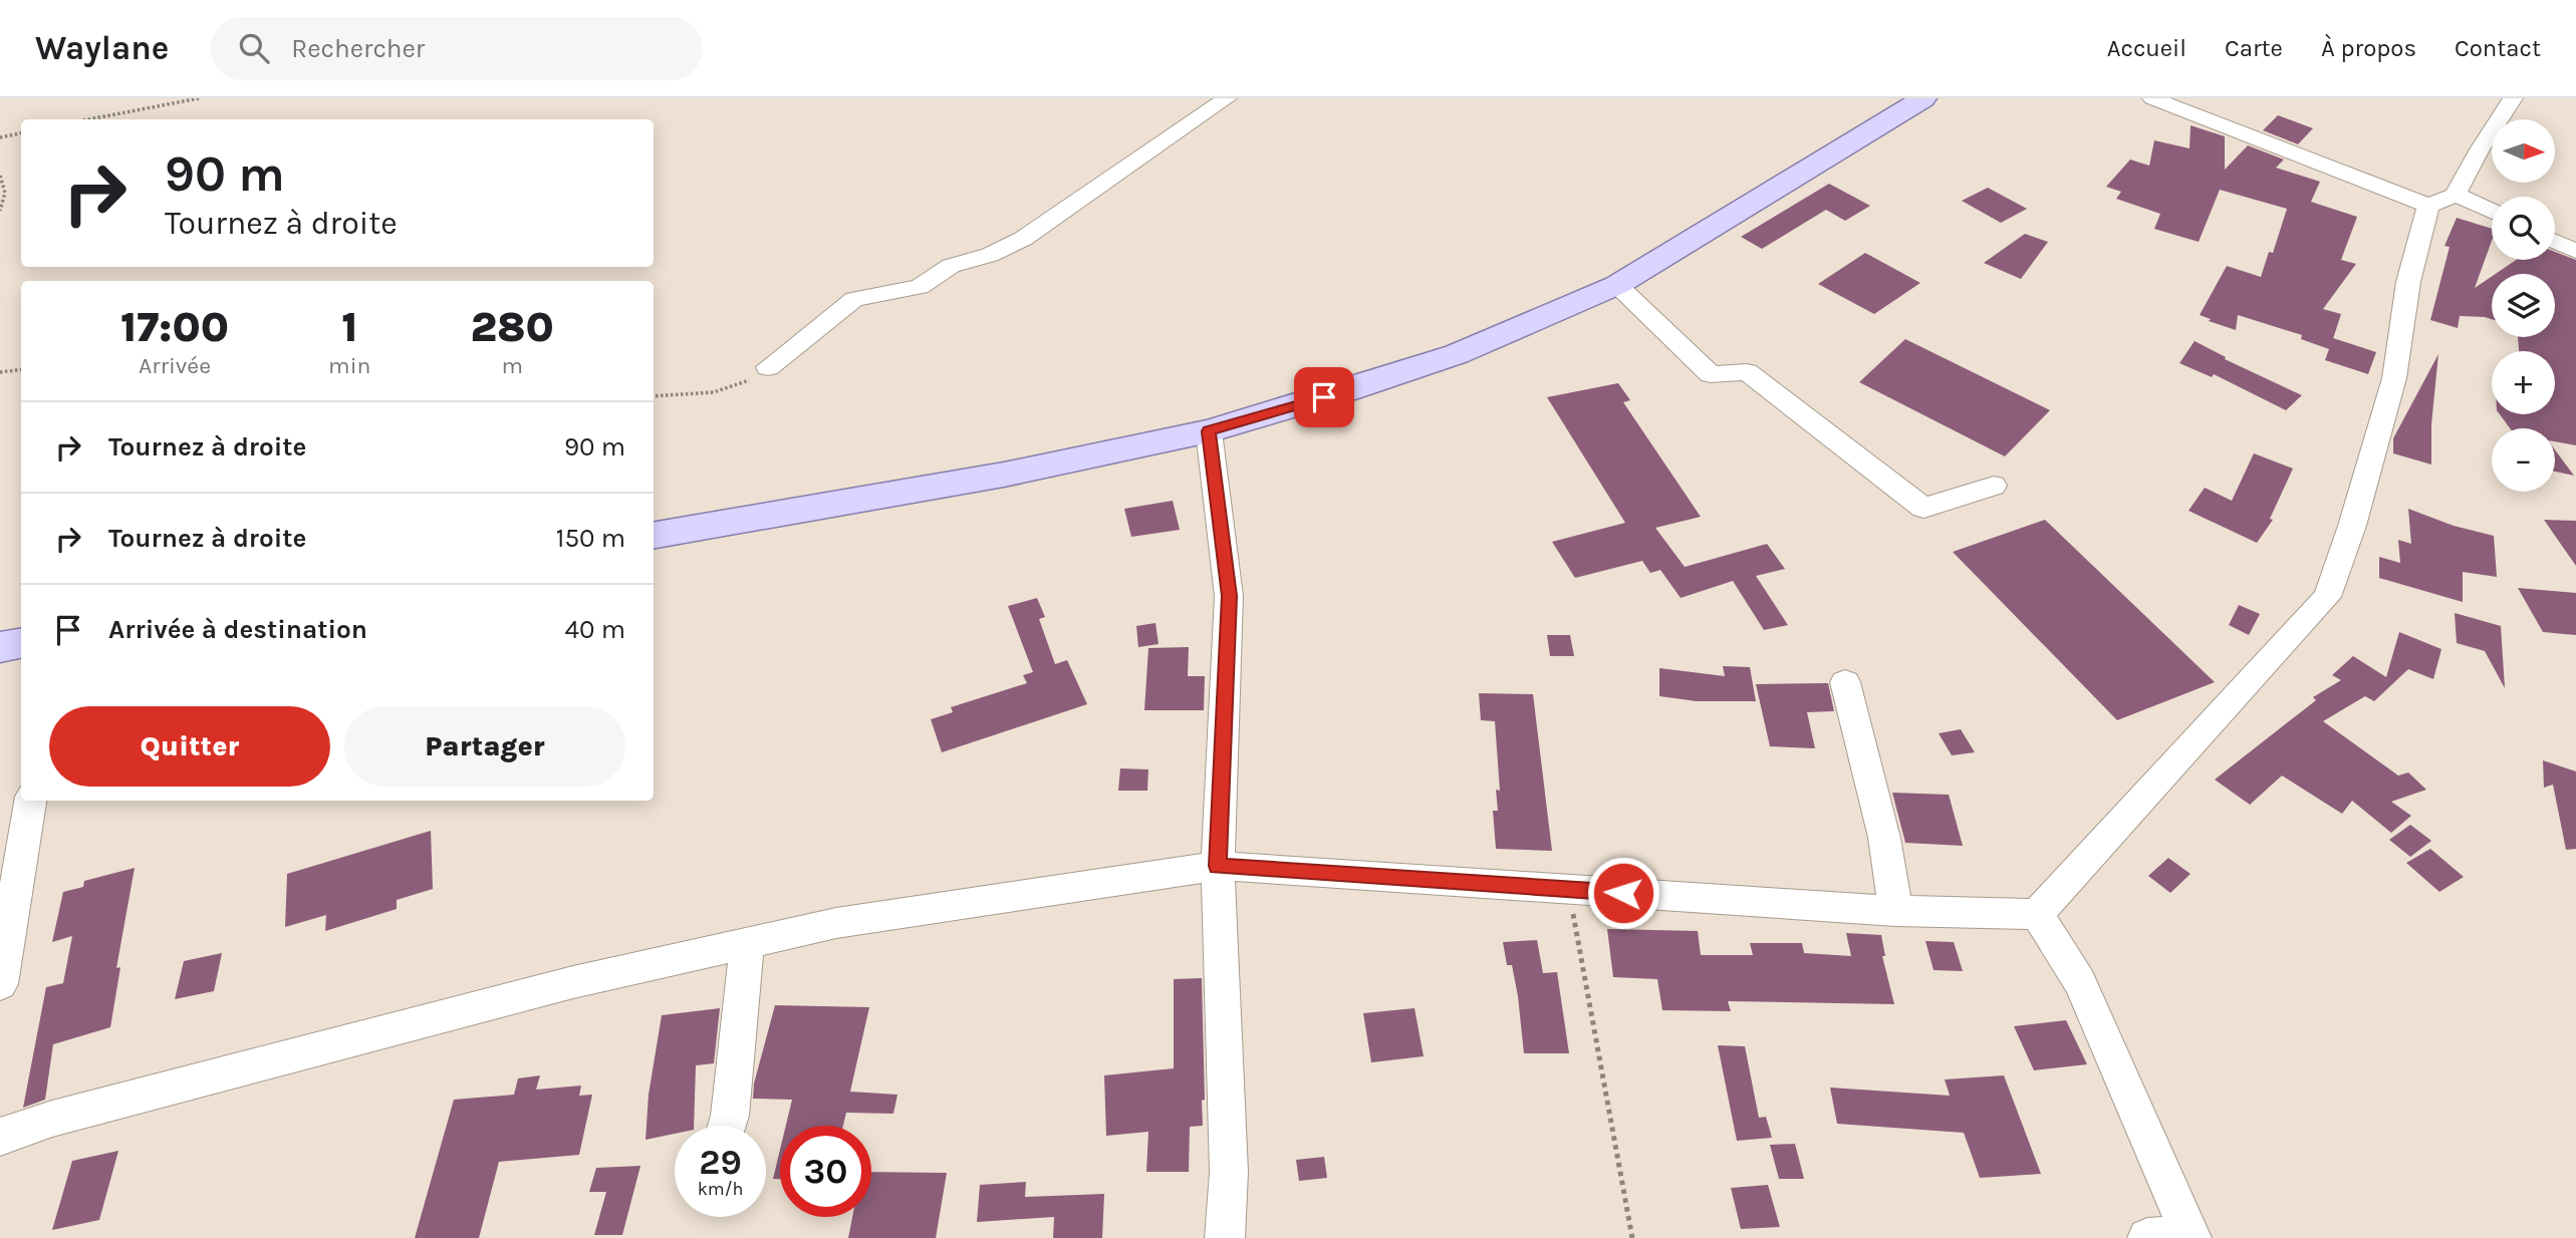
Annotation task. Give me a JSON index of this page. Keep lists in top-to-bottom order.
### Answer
{
  "north": "right",
  "page": {
    "header": "Waylane",
    "search": "Rechercher",
    "nav": [
      "Accueil",
      "Carte",
      "À propos",
      "Contact"
    ],
    "map_buttons": ["+", "−"],
    "turn": ["90 m", "Tournez à droite"],
    "eta": [
      "17:00",
      "Arrivée",
      "1",
      "min",
      "280",
      "m"
    ],
    "list": [
      {
        "name": "Tournez à droite",
        "value": "90 m"
      },
      {
        "name": "Tournez à droite",
        "value": "150 m"
      },
      {
        "name": "Arrivée à destination",
        "value": "40 m"
      }
    ],
    "buttons": ["Quitter", "Partager"],
    "speed": "29 km/h",
    "limit": "30"
  }
}
